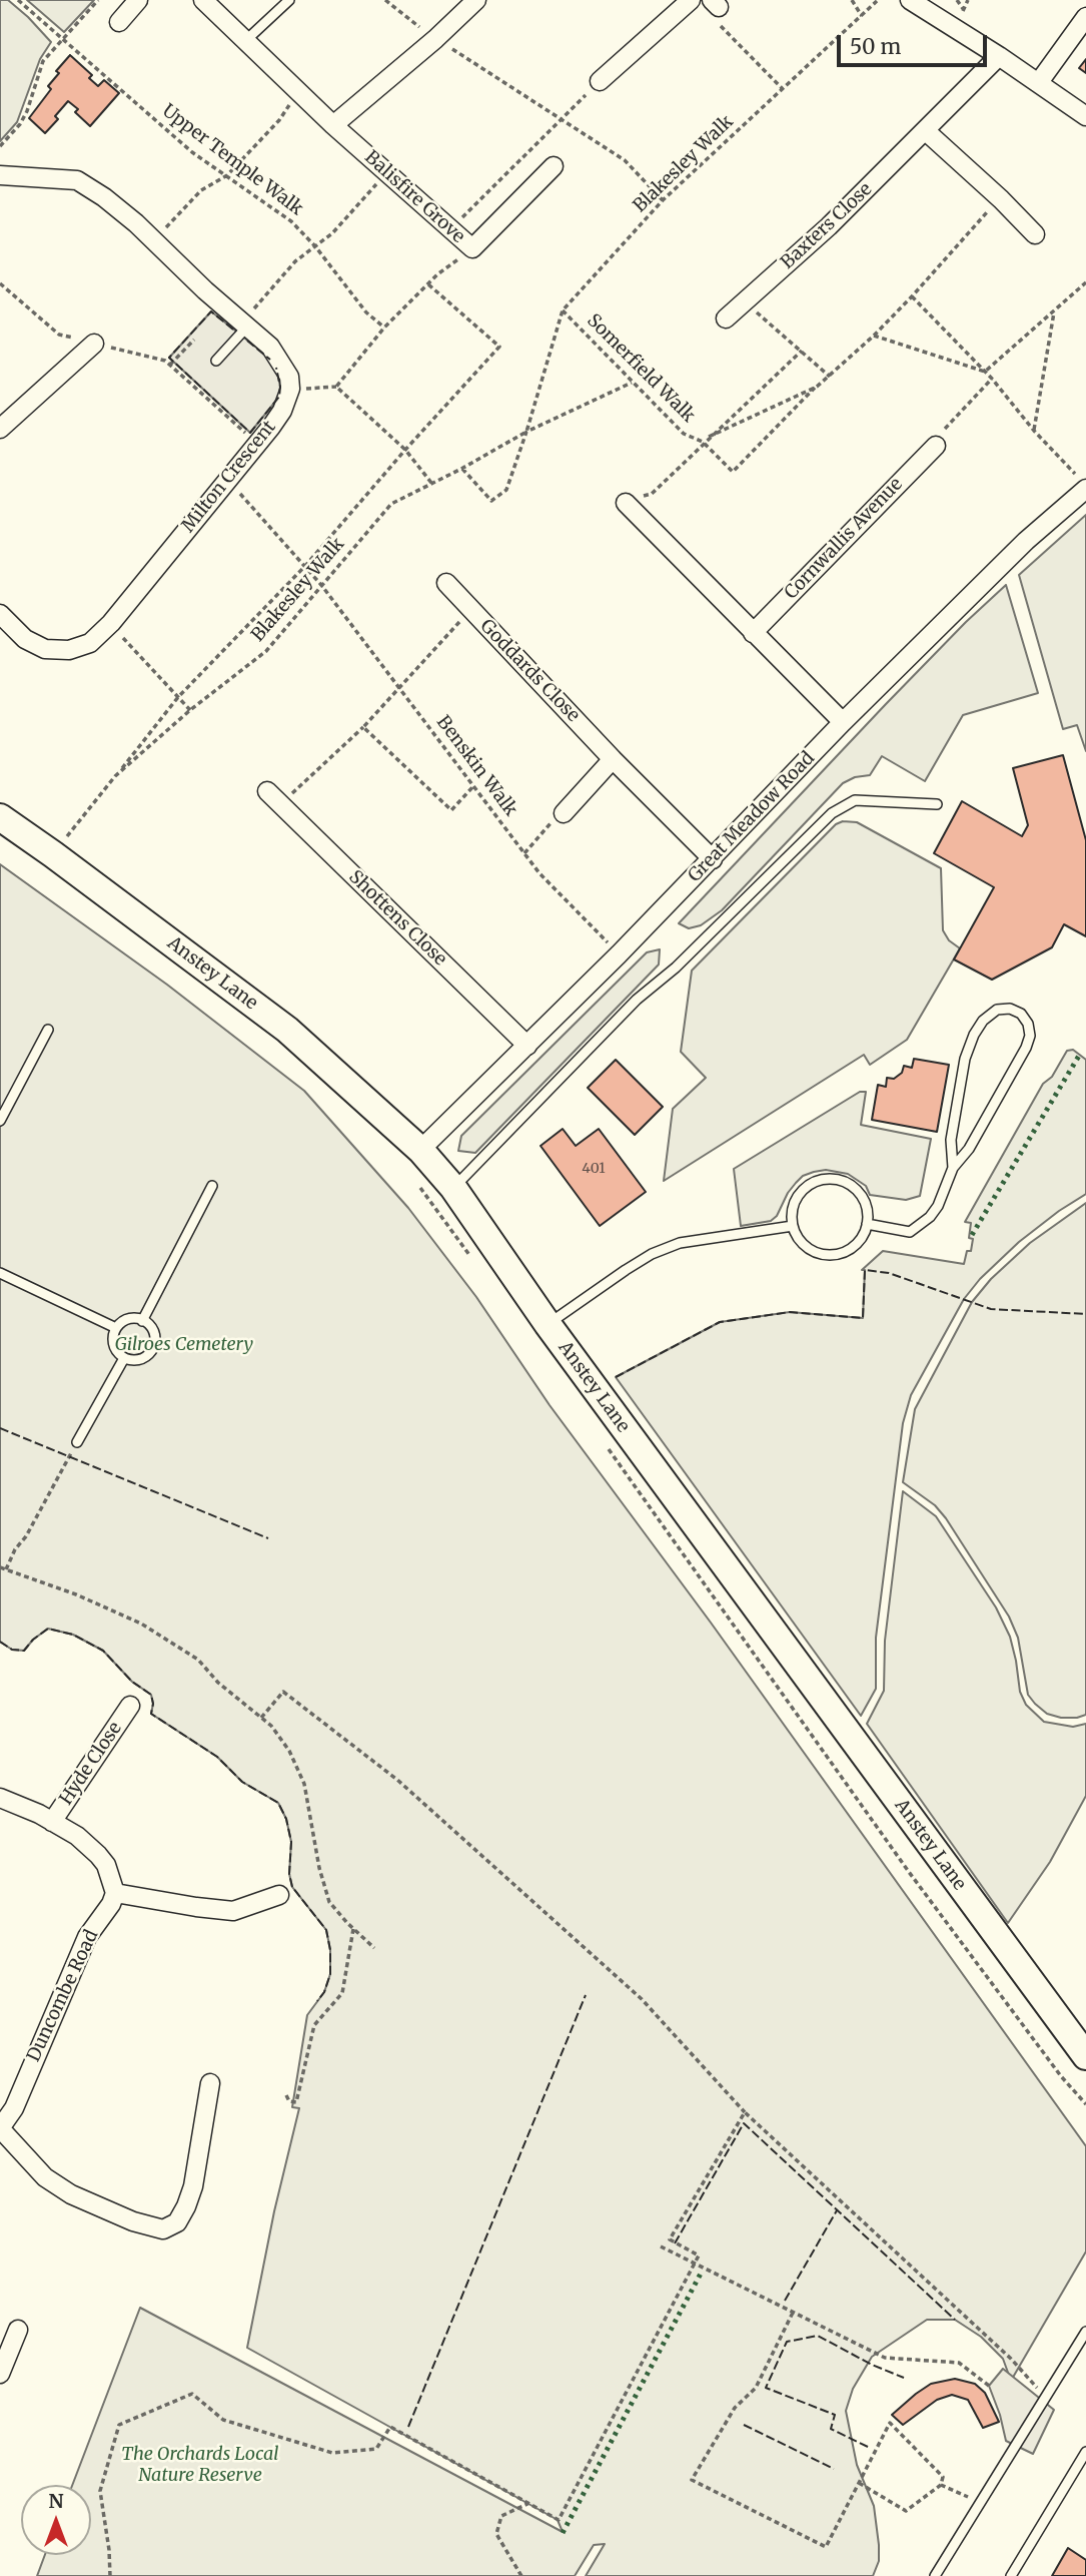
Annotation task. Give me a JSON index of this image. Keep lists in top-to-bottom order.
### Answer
{
  "streets": {
    "main road": ["Anstey Lane"],
    "street": [
      "Balisfire Grove",
      "Baxters Close",
      "Milton Crescent",
      "Cornwallis Avenue",
      "Goddards Close",
      "Great Meadow Road",
      "Shottens Close",
      "Hyde Close",
      "Duncombe Road"
    ],
    "path": [
      "Upper Temple Walk",
      "Blakesley Walk",
      "Somerfield Walk",
      "Benskin Walk"
    ]
  },
  "crossings": [
    ["Blakesley Walk", "Somerfield Walk"],
    ["Blakesley Walk", "Benskin Walk"],
    ["Blakesley Walk", "Anstey Lane"],
    ["Milton Crescent", "Benskin Walk"],
    ["Goddards Close", "Great Meadow Road"],
    ["Benskin Walk", "Great Meadow Road"],
    ["Great Meadow Road", "Shottens Close"],
    ["Great Meadow Road", "Anstey Lane"]
  ],
  "parks": ["Gilroes Cemetery", "The Orchards Local Nature Reserve"],
  "house_numbers": ["401"],
  "scale_bar": "50 m",
  "north": "top"
}
